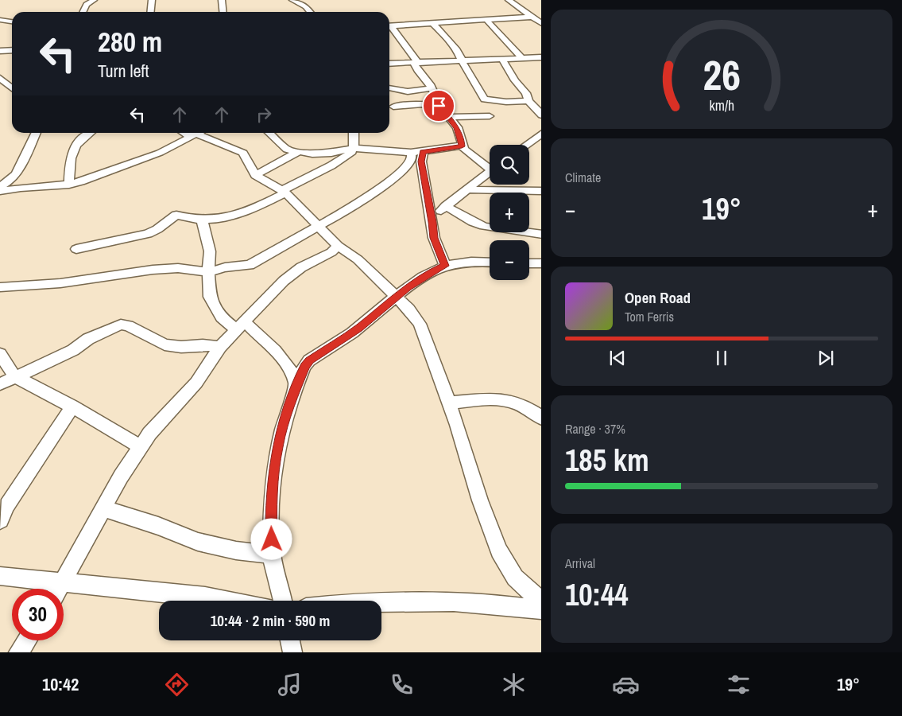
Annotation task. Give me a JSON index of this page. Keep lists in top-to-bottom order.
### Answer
{
  "page": {
    "turn": ["280 m", "Turn left"],
    "tile": [
      "Climate",
      ["Range · 37%", "185 km"],
      ["Arrival", "10:44"]
    ],
    "map_buttons": ["+", "−"],
    "heat": ["−", "19°", "+"],
    "song": ["Open Road", "Tom Ferris"],
    "limit": "30",
    "trip": "10:44 · 2 min · 590 m",
    "tabs": ["10:42", "19°"],
    "gauge": ["26", "km/h"]
  }
}
